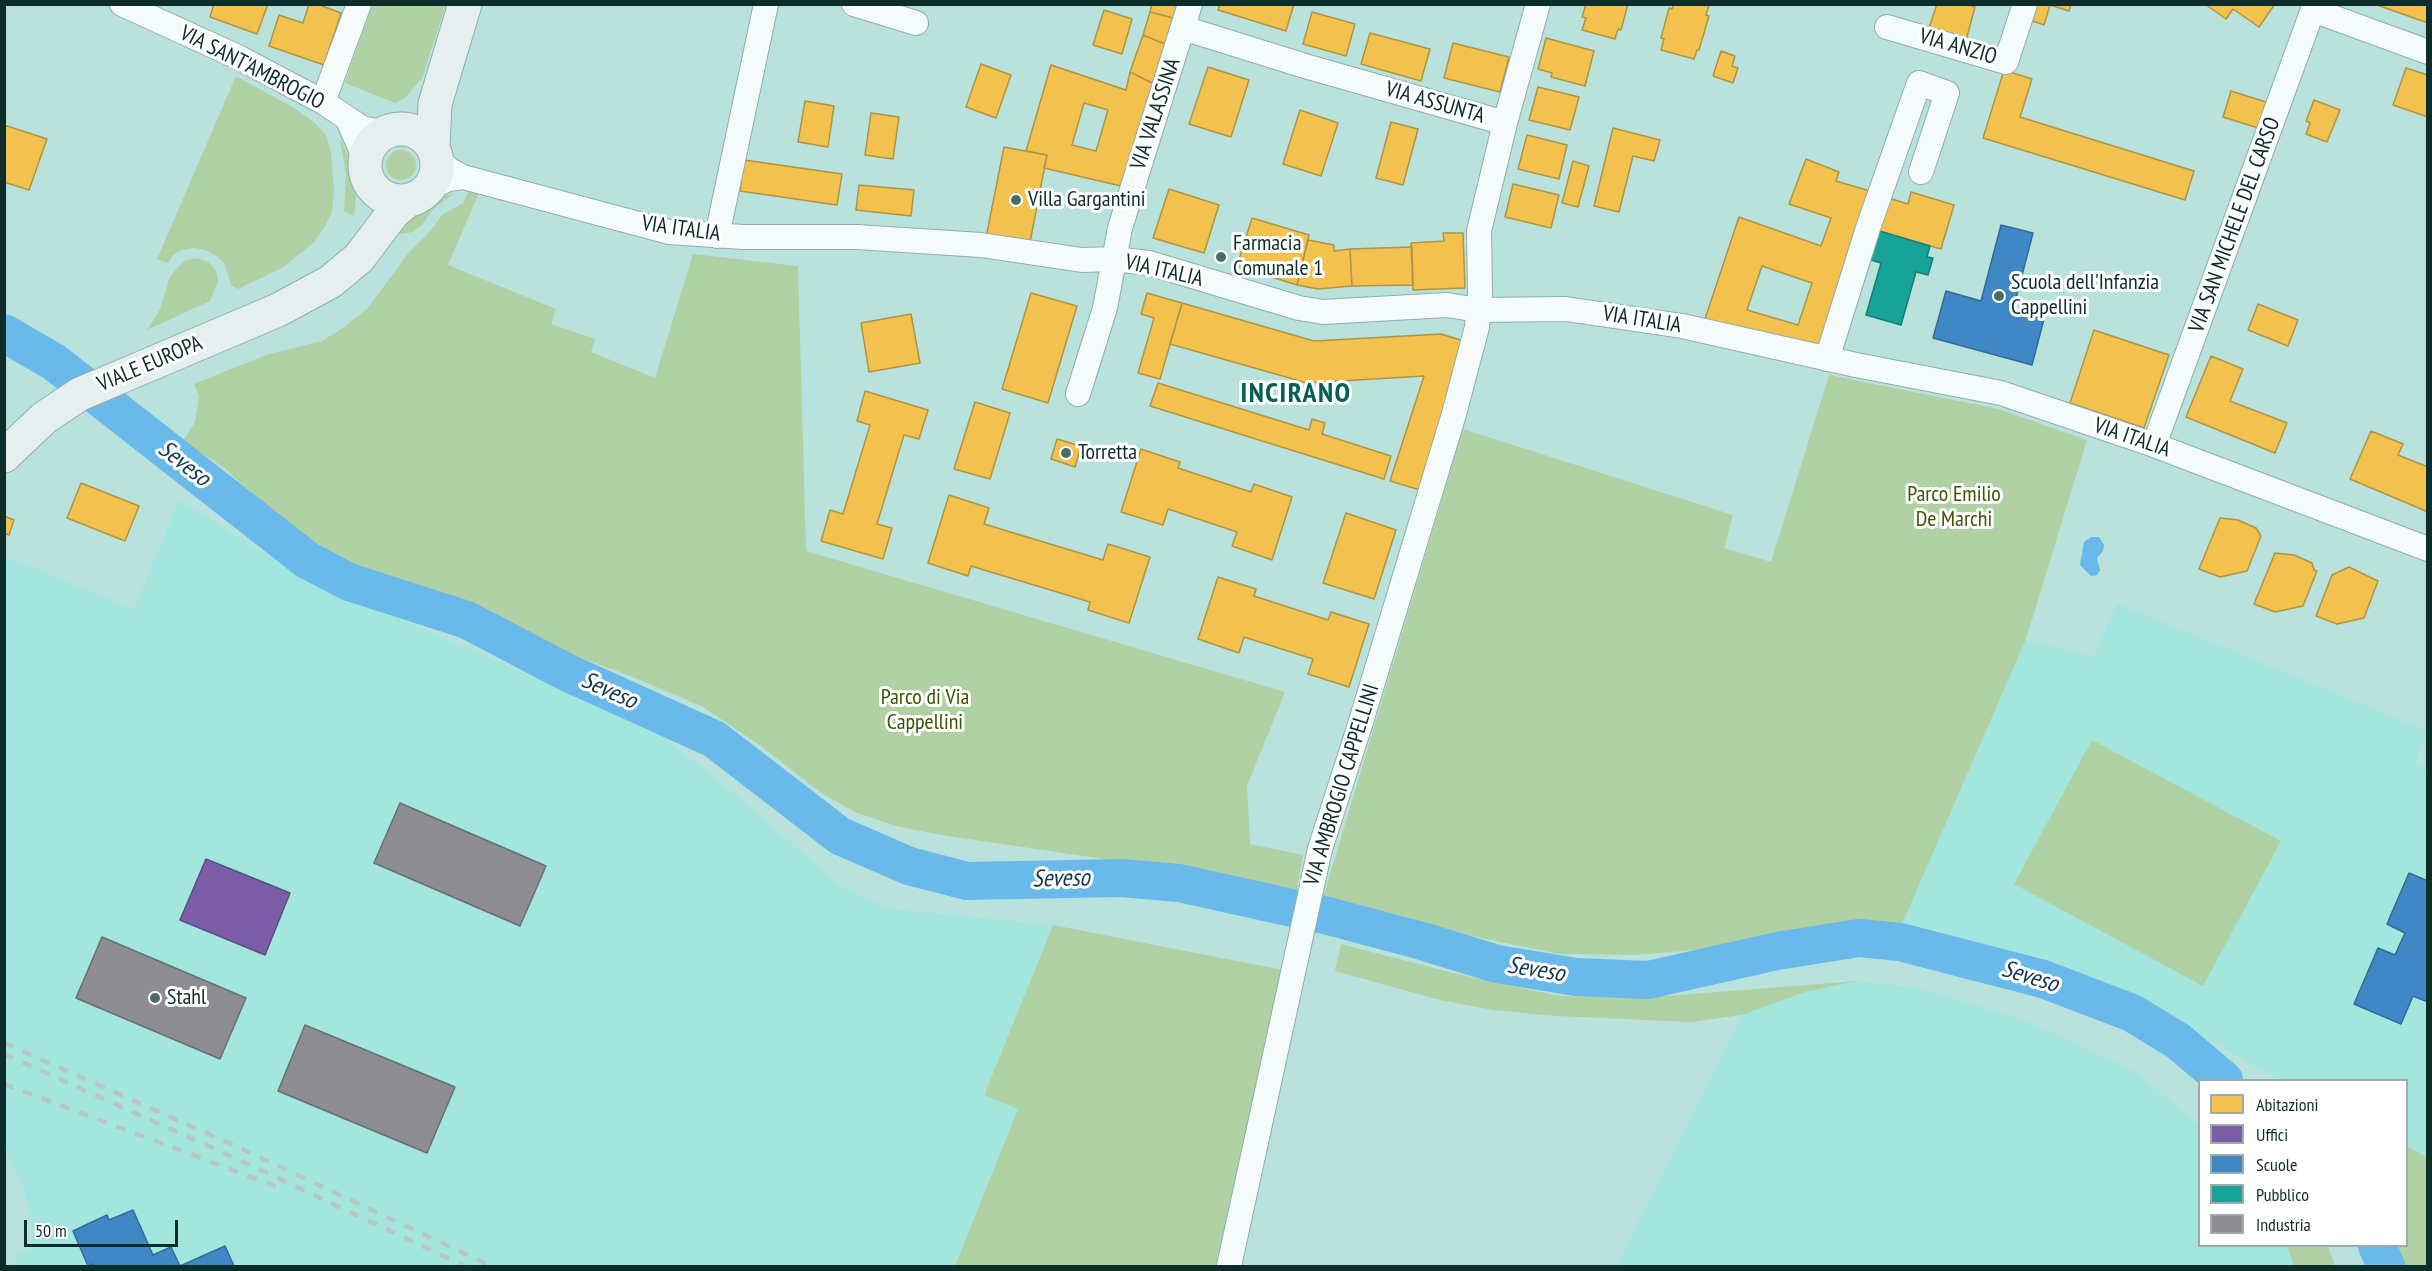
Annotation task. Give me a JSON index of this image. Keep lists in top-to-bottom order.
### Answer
{
  "streets": {
    "street": [
      "VIA ANZIO",
      "VIA SANT'AMBROGIO",
      "VIA ASSUNTA",
      "VIA VALASSINA",
      "VIA SAN MICHELE DEL CARSO",
      "VIA ITALIA",
      "VIALE EUROPA",
      "VIA AMBROGIO CAPPELLINI"
    ]
  },
  "crossings": [
    ["VIA SANT'AMBROGIO", "VIA ITALIA"],
    ["VIA SANT'AMBROGIO", "VIALE EUROPA"],
    ["VIA ASSUNTA", "VIA VALASSINA"],
    ["VIA ASSUNTA", "VIA ITALIA"],
    ["VIA ASSUNTA", "VIA AMBROGIO CAPPELLINI"],
    ["VIA VALASSINA", "VIA ITALIA"],
    ["VIA SAN MICHELE DEL CARSO", "VIA ITALIA"],
    ["VIA ITALIA", "VIALE EUROPA"],
    ["VIA ITALIA", "VIA AMBROGIO CAPPELLINI"]
  ],
  "districts": ["INCIRANO"],
  "water": ["Seveso"],
  "parks": ["Parco Emilio De Marchi", "Parco di Via Cappellini"],
  "places": [
    "Villa Gargantini",
    "Farmacia Comunale 1",
    "Scuola dell'Infanzia Cappellini",
    "Torretta",
    "Stahl"
  ],
  "legend": [
    "Abitazioni",
    "Uffici",
    "Scuole",
    "Pubblico",
    "Industria"
  ],
  "scale_bar": "50 m"
}
